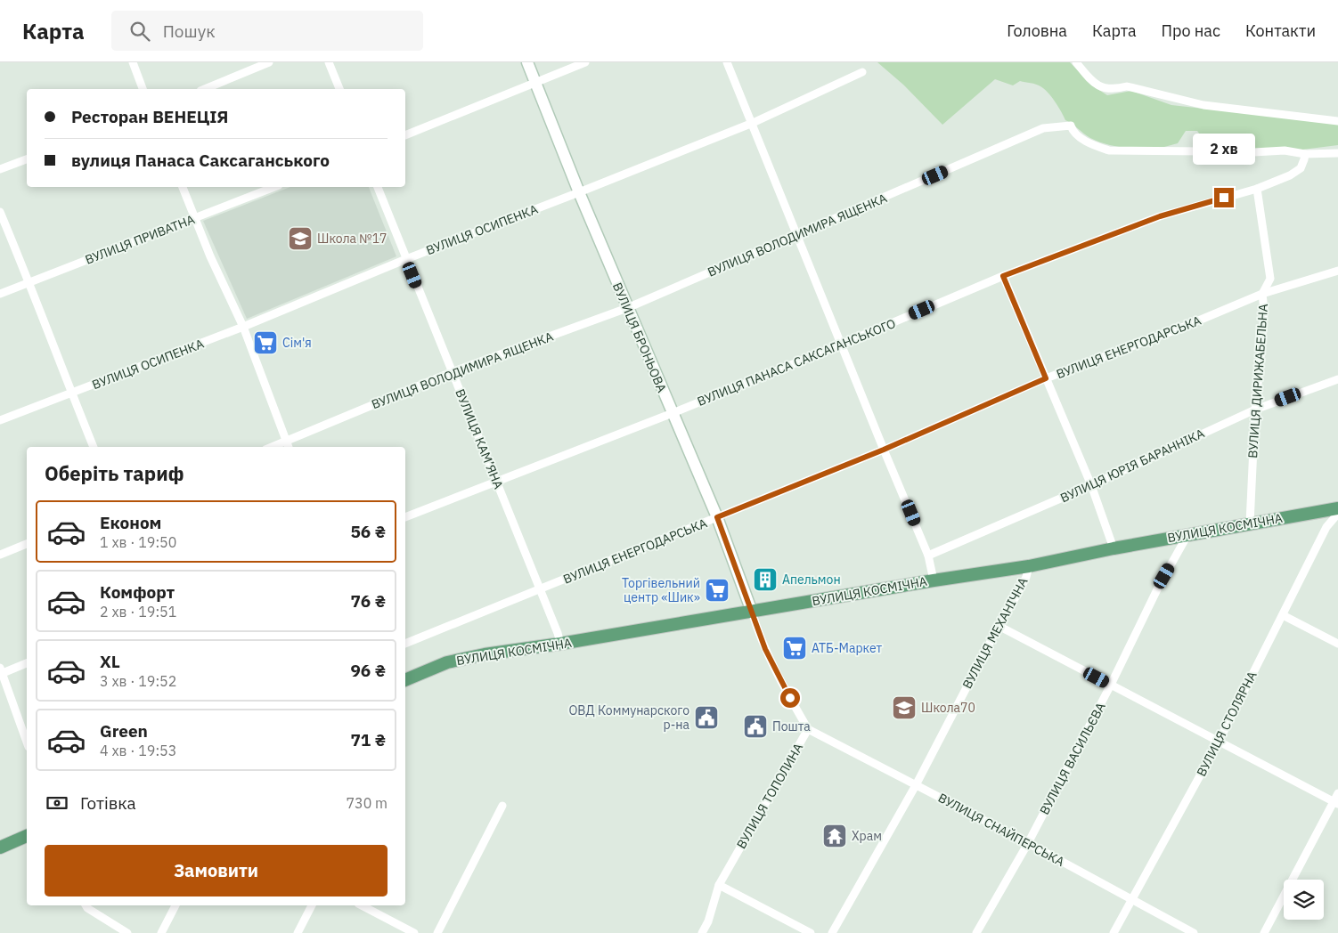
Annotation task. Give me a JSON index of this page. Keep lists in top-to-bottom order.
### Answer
{
  "streets": {
    "main road": ["ВУЛИЦЯ КОСМІЧНА"],
    "street": [
      "ВУЛИЦЯ ОСИПЕНКА",
      "ВУЛИЦЯ ВОЛОДИМИРА ЯЩЕНКА",
      "ВУЛИЦЯ ПРИВАТНА",
      "ВУЛИЦЯ БРОНЬОВА",
      "ВУЛИЦЯ ЕНЕРГОДАРСЬКА",
      "ВУЛИЦЯ ПАНАСА САКСАГАНСЬКОГО",
      "ВУЛИЦЯ ДИРИЖАБЕЛЬНА",
      "ВУЛИЦЯ КАМ’ЯНА",
      "ВУЛИЦЯ ЮРІЯ БАРАННІКА",
      "ВУЛИЦЯ МЕХАНІЧНА",
      "ВУЛИЦЯ СТОЛЯРНА",
      "ВУЛИЦЯ ВАСИЛЬЄВА",
      "ВУЛИЦЯ ТОПОЛИНА",
      "ВУЛИЦЯ СНАЙПЕРСЬКА"
    ]
  },
  "crossings": [
    ["ВУЛИЦЯ ОСИПЕНКА", "ВУЛИЦЯ БРОНЬОВА"],
    ["ВУЛИЦЯ ОСИПЕНКА", "ВУЛИЦЯ КАМ’ЯНА"],
    ["ВУЛИЦЯ ВОЛОДИМИРА ЯЩЕНКА", "ВУЛИЦЯ БРОНЬОВА"],
    ["ВУЛИЦЯ ВОЛОДИМИРА ЯЩЕНКА", "ВУЛИЦЯ ПАНАСА САКСАГАНСЬКОГО"],
    ["ВУЛИЦЯ ВОЛОДИМИРА ЯЩЕНКА", "ВУЛИЦЯ КАМ’ЯНА"],
    ["ВУЛИЦЯ БРОНЬОВА", "ВУЛИЦЯ ЕНЕРГОДАРСЬКА"],
    ["ВУЛИЦЯ БРОНЬОВА", "ВУЛИЦЯ ПАНАСА САКСАГАНСЬКОГО"],
    ["ВУЛИЦЯ БРОНЬОВА", "ВУЛИЦЯ КОСМІЧНА"],
    ["ВУЛИЦЯ БРОНЬОВА", "ВУЛИЦЯ ТОПОЛИНА"],
    ["ВУЛИЦЯ ЕНЕРГОДАРСЬКА", "ВУЛИЦЯ ДИРИЖАБЕЛЬНА"],
    ["ВУЛИЦЯ ЕНЕРГОДАРСЬКА", "ВУЛИЦЯ КАМ’ЯНА"],
    ["ВУЛИЦЯ ПАНАСА САКСАГАНСЬКОГО", "ВУЛИЦЯ ДИРИЖАБЕЛЬНА"],
    ["ВУЛИЦЯ ПАНАСА САКСАГАНСЬКОГО", "ВУЛИЦЯ КАМ’ЯНА"],
    ["ВУЛИЦЯ ДИРИЖАБЕЛЬНА", "ВУЛИЦЯ ЮРІЯ БАРАННІКА"],
    ["ВУЛИЦЯ ДИРИЖАБЕЛЬНА", "ВУЛИЦЯ КОСМІЧНА"],
    ["ВУЛИЦЯ КАМ’ЯНА", "ВУЛИЦЯ КОСМІЧНА"],
    ["ВУЛИЦЯ КОСМІЧНА", "ВУЛИЦЯ МЕХАНІЧНА"],
    ["ВУЛИЦЯ КОСМІЧНА", "ВУЛИЦЯ ВАСИЛЬЄВА"],
    ["ВУЛИЦЯ КОСМІЧНА", "ВУЛИЦЯ ТОПОЛИНА"],
    ["ВУЛИЦЯ МЕХАНІЧНА", "ВУЛИЦЯ СНАЙПЕРСЬКА"],
    ["ВУЛИЦЯ СТОЛЯРНА", "ВУЛИЦЯ СНАЙПЕРСЬКА"],
    ["ВУЛИЦЯ ВАСИЛЬЄВА", "ВУЛИЦЯ СНАЙПЕРСЬКА"],
    ["ВУЛИЦЯ ТОПОЛИНА", "ВУЛИЦЯ СНАЙПЕРСЬКА"]
  ],
  "places": {
    "school or university": ["Школа №17", "Школа70"],
    "supermarket": ["Сім'я", "Торгівельний центр «Шик»", "АТБ-Маркет"],
    "building": ["Апельмон"],
    "public building": ["ОВД Коммунарского р-на", "Пошта"],
    "temple": ["Храм"]
  },
  "page": {
    "header": "Карта",
    "search": "Пошук",
    "nav": [
      "Головна",
      "Карта",
      "Про нас",
      "Контакти"
    ],
    "banner": ["Ресторан ВЕНЕЦІЯ", "вулиця Панаса Саксаганського"],
    "bubble": "2 хв",
    "heading": "Оберіть тариф",
    "list": [
      {
        "name": "Економ",
        "note": "1 хв · 19:50",
        "value": "56 ₴"
      },
      {
        "name": "Комфорт",
        "note": "2 хв · 19:51",
        "value": "76 ₴"
      },
      {
        "name": "XL",
        "note": "3 хв · 19:52",
        "value": "96 ₴"
      },
      {
        "name": "Green",
        "note": "4 хв · 19:53",
        "value": "71 ₴"
      }
    ],
    "pay": ["Готівка", "730 m"],
    "buttons": "Замовити"
  }
}
